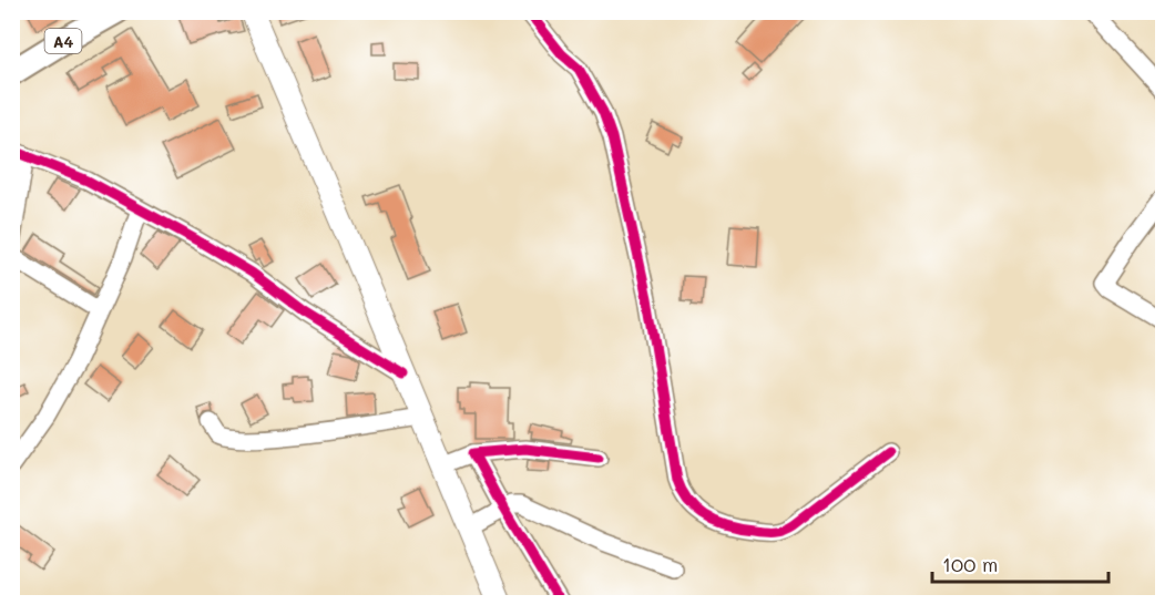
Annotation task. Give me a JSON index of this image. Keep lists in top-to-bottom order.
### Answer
{
  "streets": {
    "highway": ["A4"]
  },
  "scale_bar": "100 m"
}
